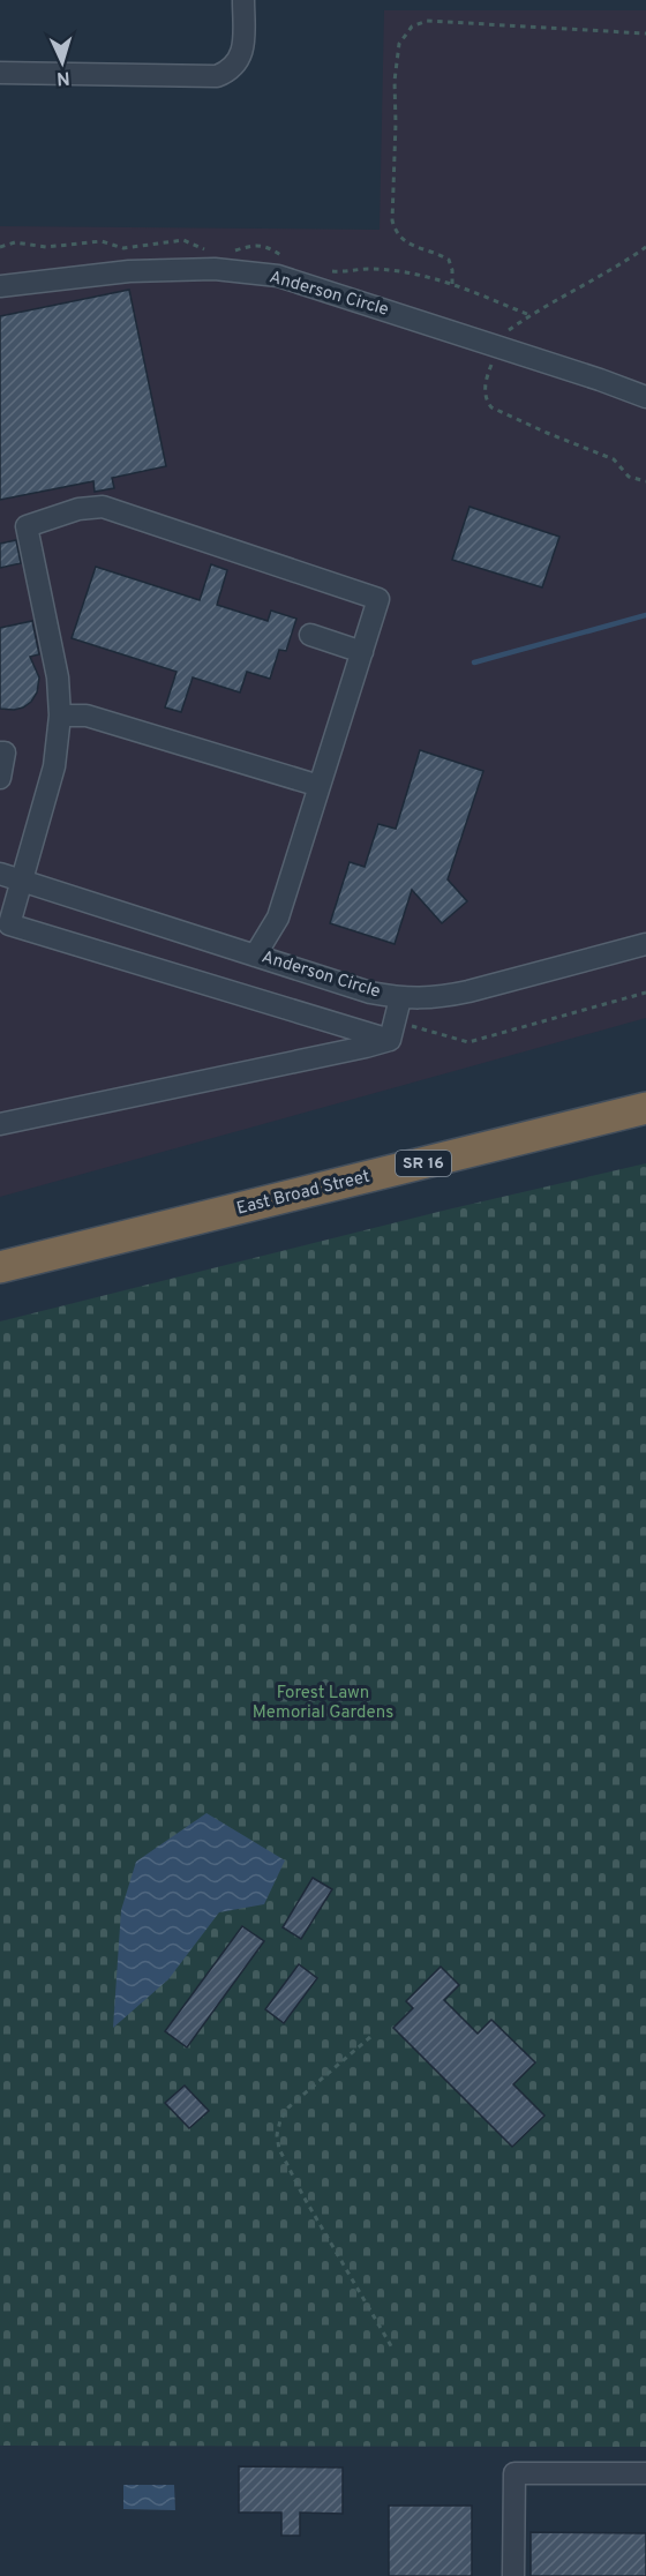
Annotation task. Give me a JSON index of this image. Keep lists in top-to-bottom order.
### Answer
{
  "streets": {
    "highway": ["SR 16", "East Broad Street"],
    "street": ["Anderson Circle"]
  },
  "parks": ["Forest Lawn Memorial Gardens"],
  "north": "bottom"
}
